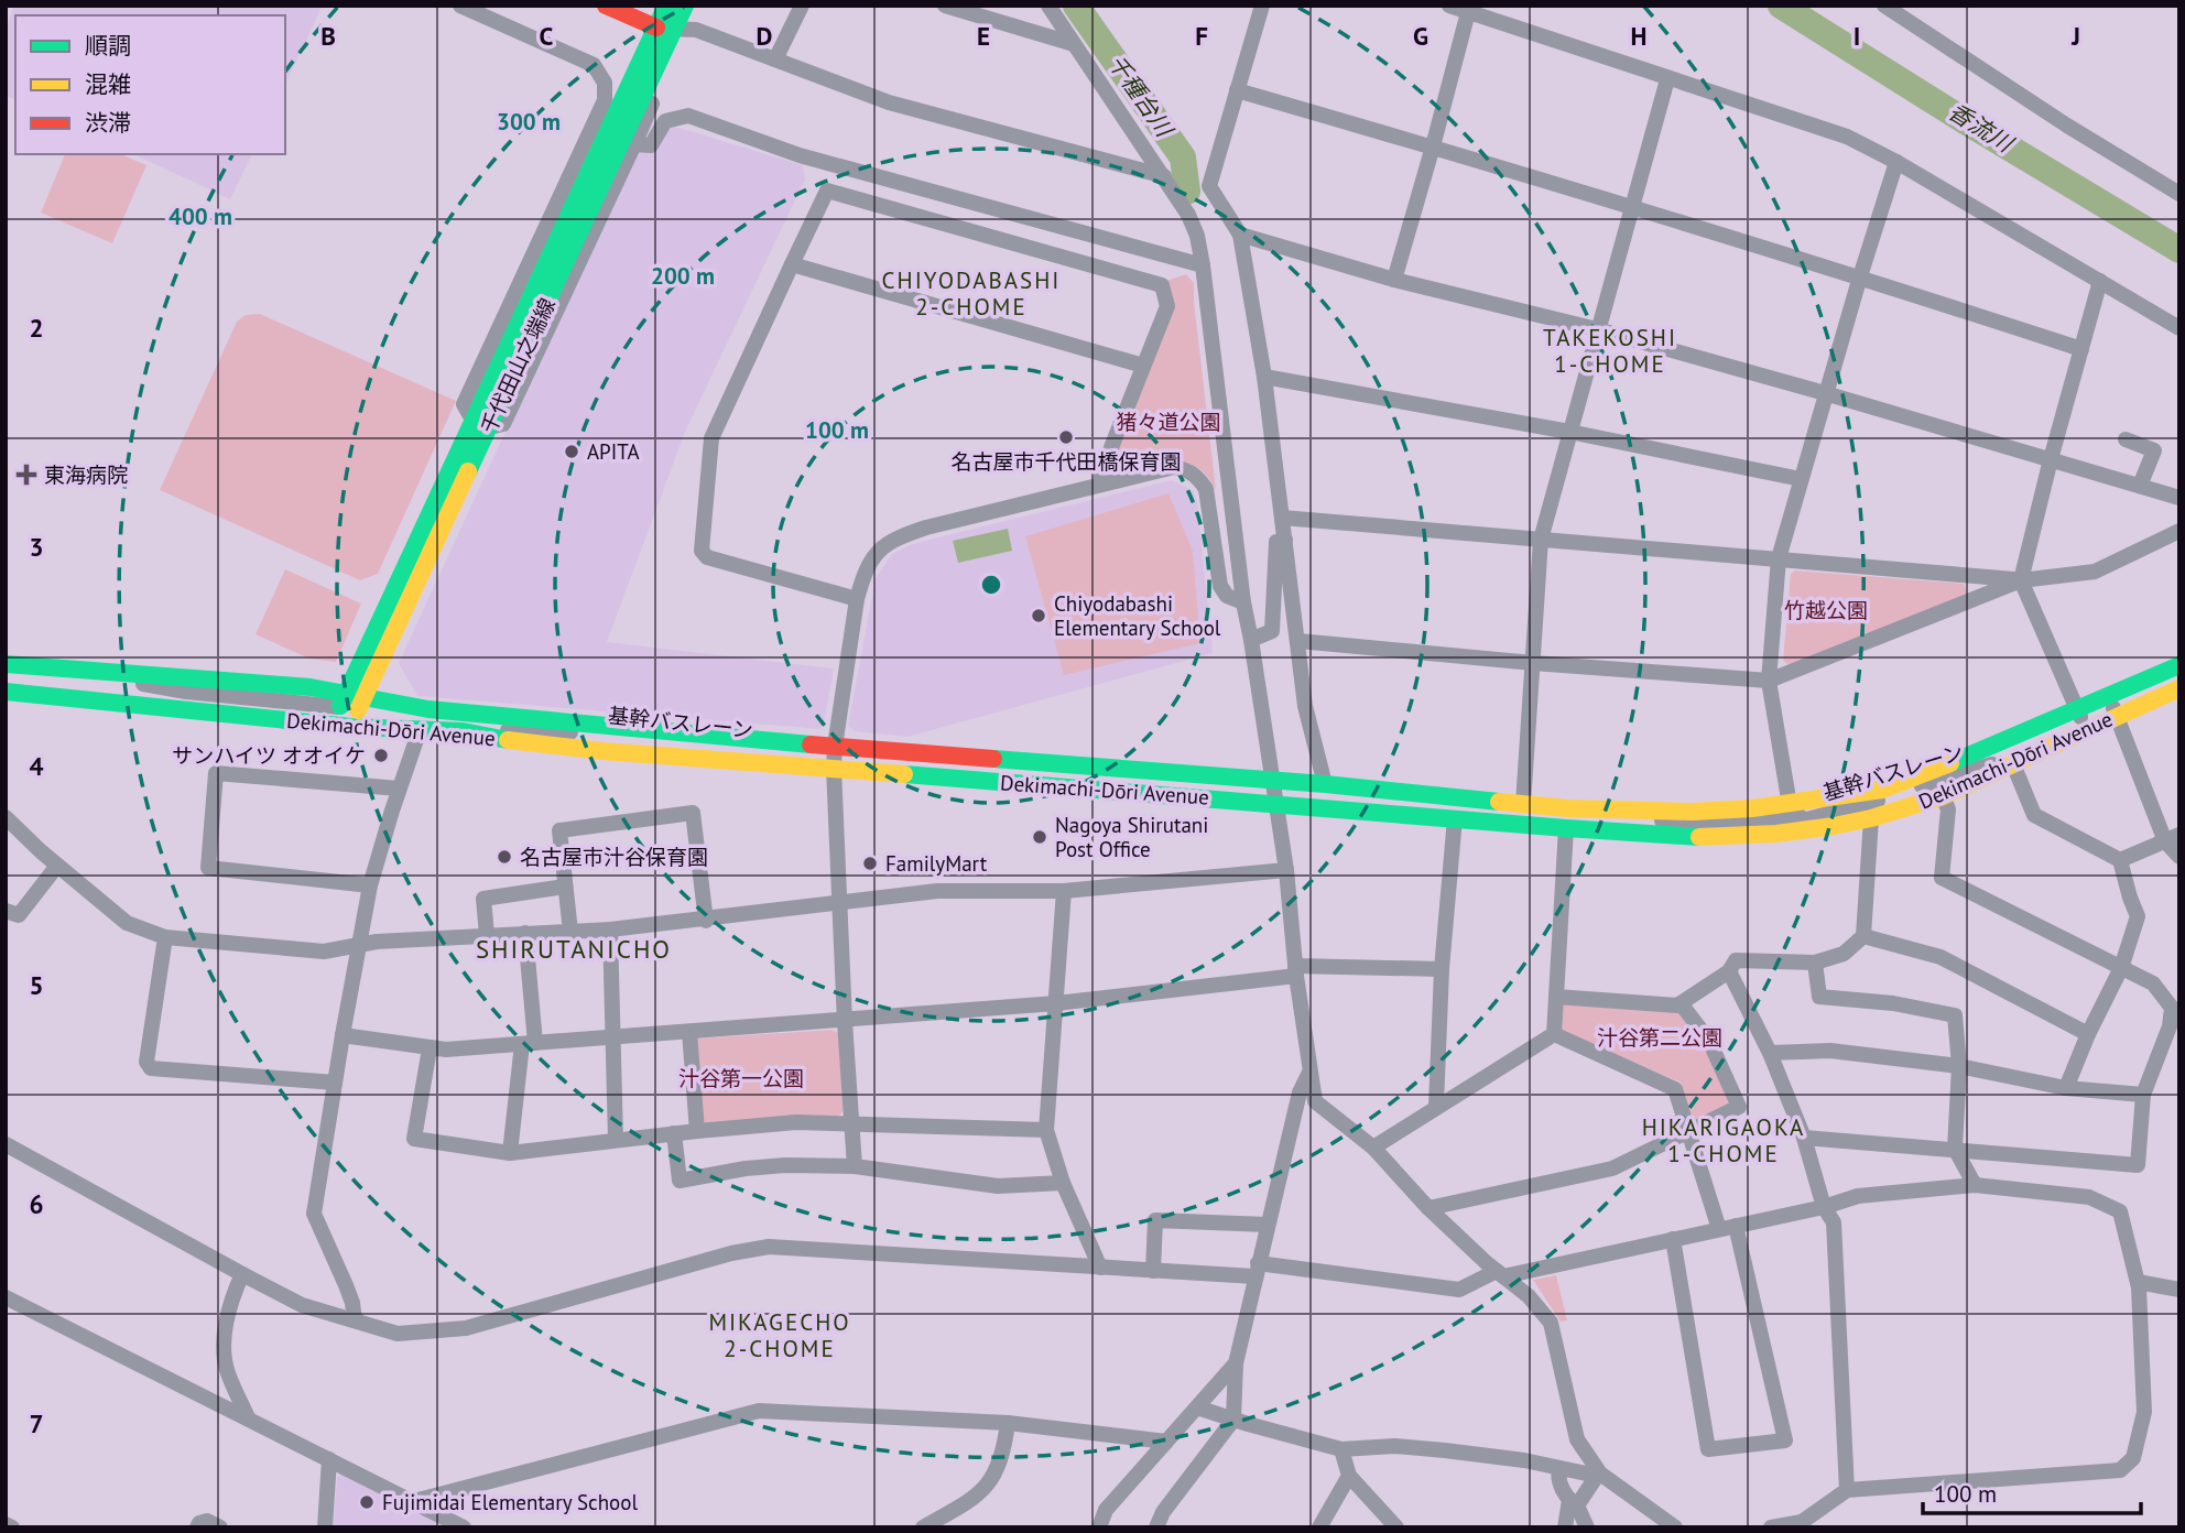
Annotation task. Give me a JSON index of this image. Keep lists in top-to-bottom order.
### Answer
{
  "streets": {
    "main road": ["千代田山之端線", "Dekimachi-Dōri Avenue"],
    "street": ["基幹バスレーン"]
  },
  "crossings": [
    ["千代田山之端線", "Dekimachi-Dōri Avenue"],
    ["基幹バスレーン", "Dekimachi-Dōri Avenue"]
  ],
  "districts": [
    "CHIYODABASHI 2-CHOME",
    "TAKEKOSHI 1-CHOME",
    "SHIRUTANICHO",
    "HIKARIGAOKA 1-CHOME",
    "MIKAGECHO 2-CHOME"
  ],
  "water": ["千種台川", "香流川"],
  "parks": [
    "猪々道公園",
    "竹越公園",
    "汁谷第二公園",
    "汁谷第一公園"
  ],
  "places": {
    "other": [
      "名古屋市千代田橋保育園",
      "APITA",
      "Chiyodabashi Elementary School",
      "サンハイツ オオイケ",
      "Nagoya Shirutani Post Office",
      "名古屋市汁谷保育園",
      "FamilyMart",
      "Fujimidai Elementary School"
    ],
    "health": ["東海病院"]
  },
  "legend": ["順調", "混雑", "渋滞"],
  "scale_bar": "100 m",
  "grid": {
    "columns": [
      "B",
      "C",
      "D",
      "E",
      "F",
      "G",
      "H",
      "I",
      "J"
    ],
    "rows": [
      "2",
      "3",
      "4",
      "5",
      "6",
      "7"
    ]
  },
  "rings": [
    "300 m",
    "400 m",
    "200 m",
    "100 m"
  ]
}
